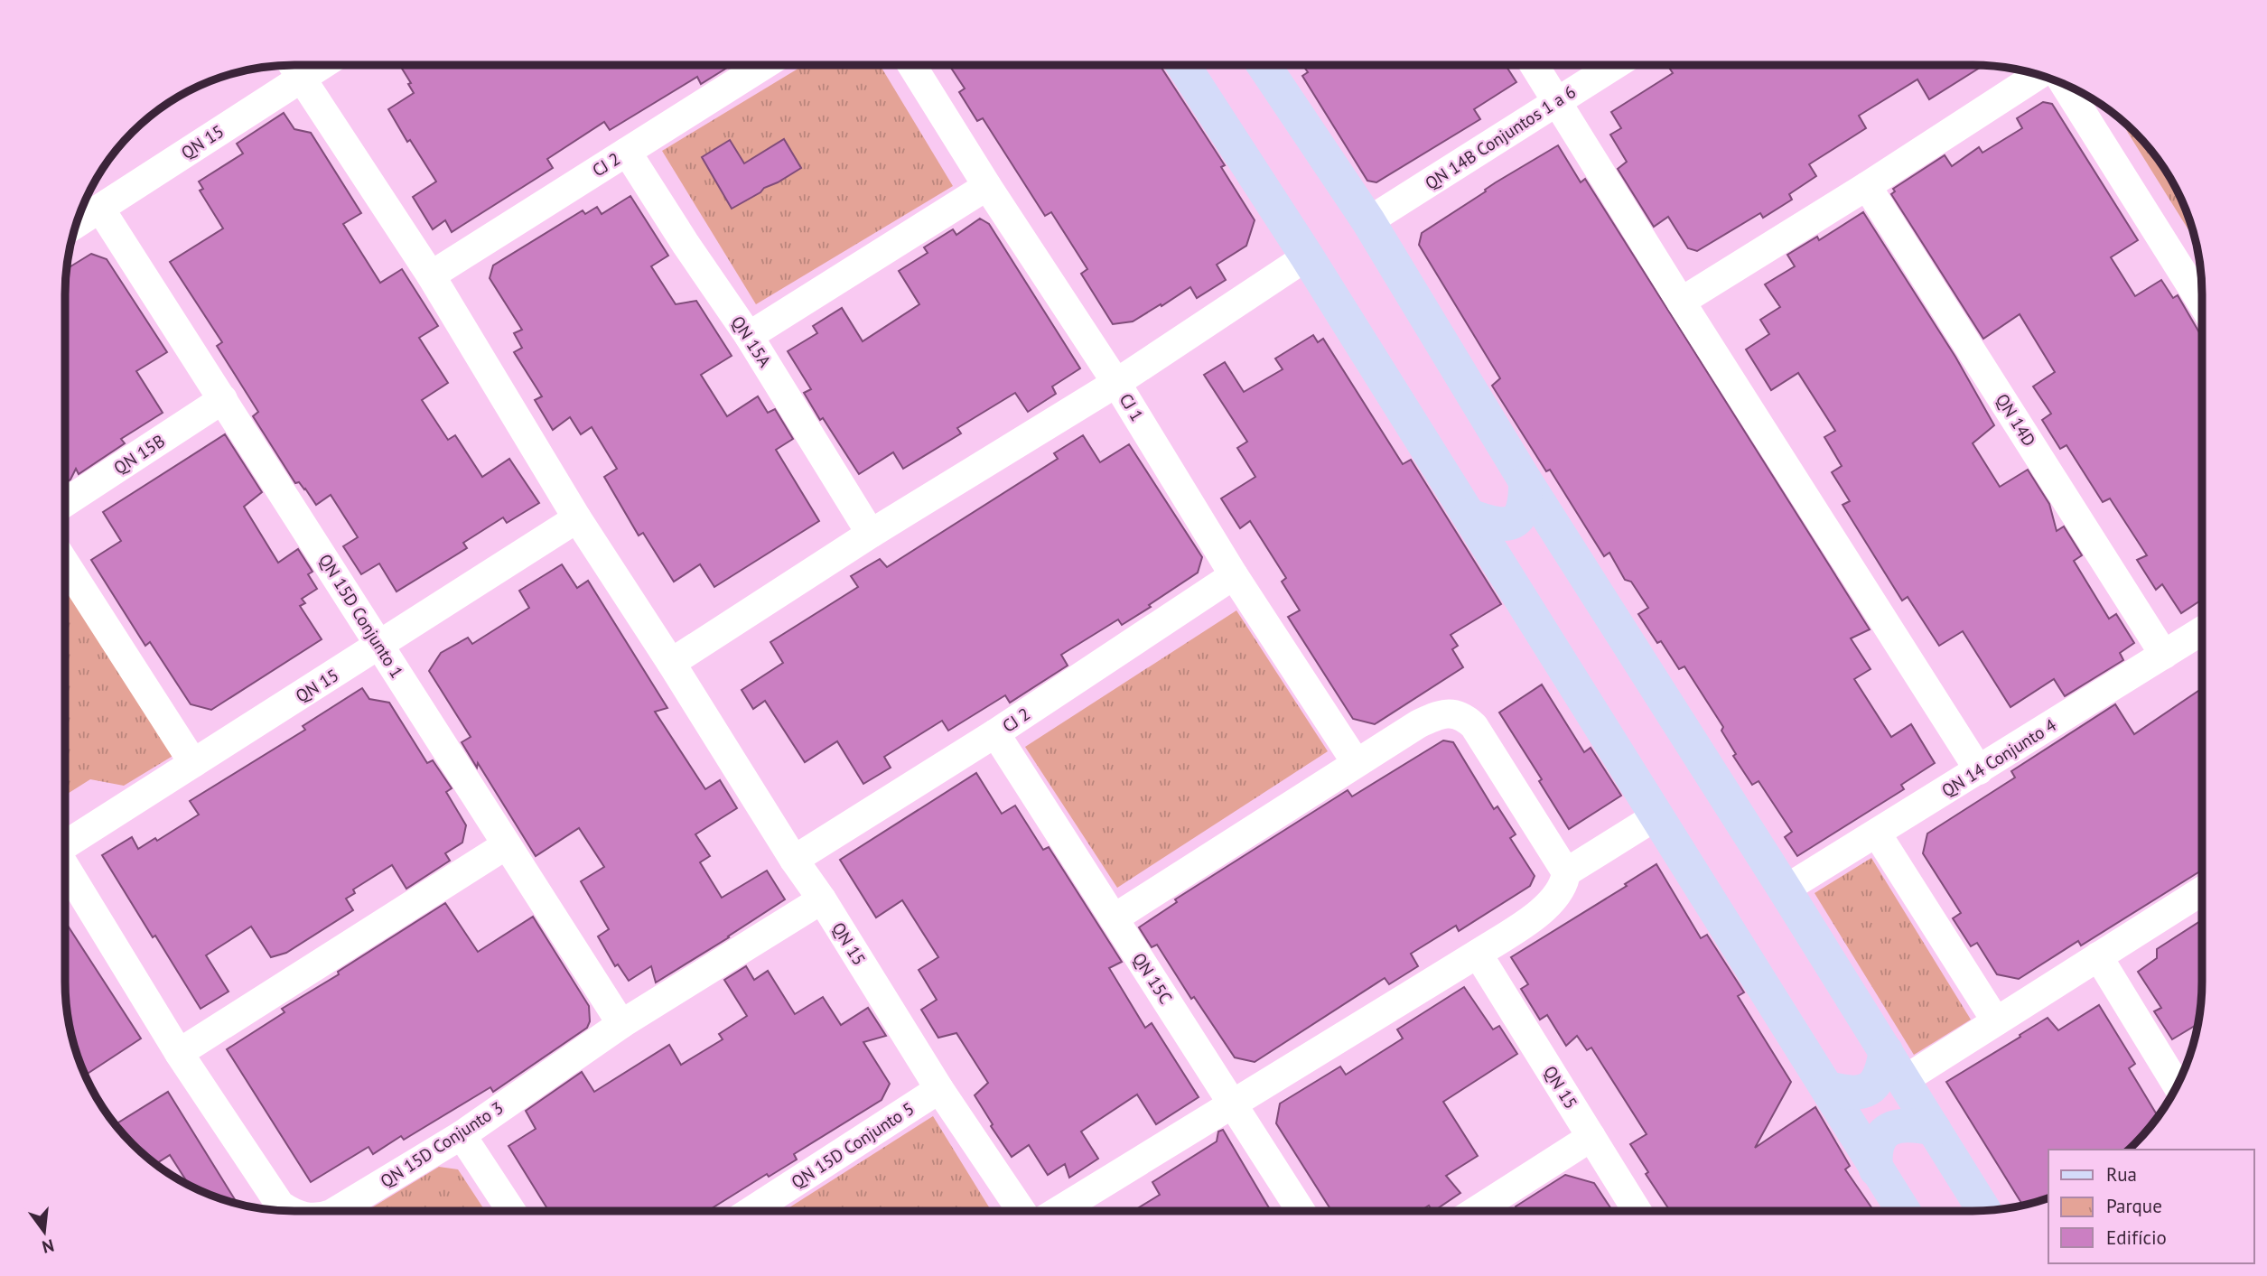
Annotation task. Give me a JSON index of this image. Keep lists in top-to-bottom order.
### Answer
{
  "streets": {
    "street": [
      "QN 14B Conjuntos 1 a 6",
      "QN 15",
      "CJ 2",
      "QN 15A",
      "CJ 1",
      "QN 14D",
      "QN 15B",
      "QN 15D Conjunto 1",
      "QN 14 Conjunto 4",
      "QN 15C",
      "QN 15D Conjunto 3",
      "QN 15D Conjunto 5"
    ]
  },
  "crossings": [
    ["QN 15", "CJ 2"],
    ["QN 15", "QN 15D Conjunto 1"],
    ["QN 15", "QN 15D Conjunto 3"],
    ["QN 15", "QN 15D Conjunto 5"],
    ["CJ 2", "QN 15A"],
    ["CJ 2", "CJ 1"],
    ["CJ 2", "QN 15C"],
    ["QN 14D", "QN 14 Conjunto 4"],
    ["QN 15B", "QN 15D Conjunto 1"],
    ["QN 15D Conjunto 1", "QN 15D Conjunto 3"]
  ],
  "legend": ["Rua", "Parque", "Edifício"],
  "north": "bottom"
}
